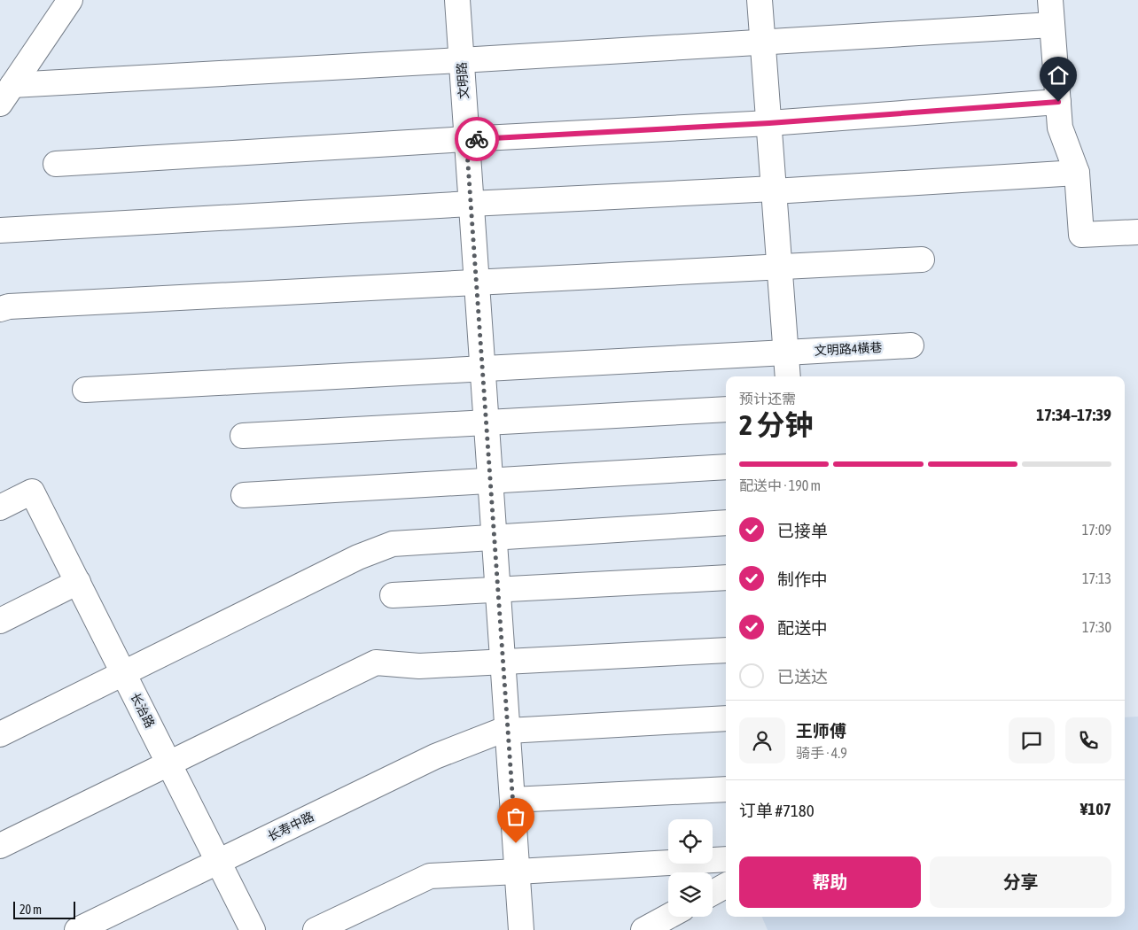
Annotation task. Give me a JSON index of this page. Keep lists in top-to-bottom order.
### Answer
{
  "streets": {
    "street": [
      "文明路",
      "文明路4橫巷",
      "长治路",
      "长寿中路"
    ]
  },
  "crossings": [
    ["文明路", "文明路4橫巷"],
    ["文明路", "长寿中路"],
    ["长治路", "长寿中路"]
  ],
  "scale_bar": "20 m",
  "page": {
    "heading": ["2 分钟", "预计还需", "17:34–17:39"],
    "panel": [
      "王师傅",
      "骑手 · 4.9",
      "订单 #7180",
      "¥107"
    ],
    "bar": "配送中 · 190 m",
    "list": [
      ["已接单", "17:09"],
      ["制作中", "17:13"],
      ["配送中", "17:30"],
      "已送达"
    ],
    "buttons": ["帮助", "分享"],
    "scale": "20 m"
  }
}
